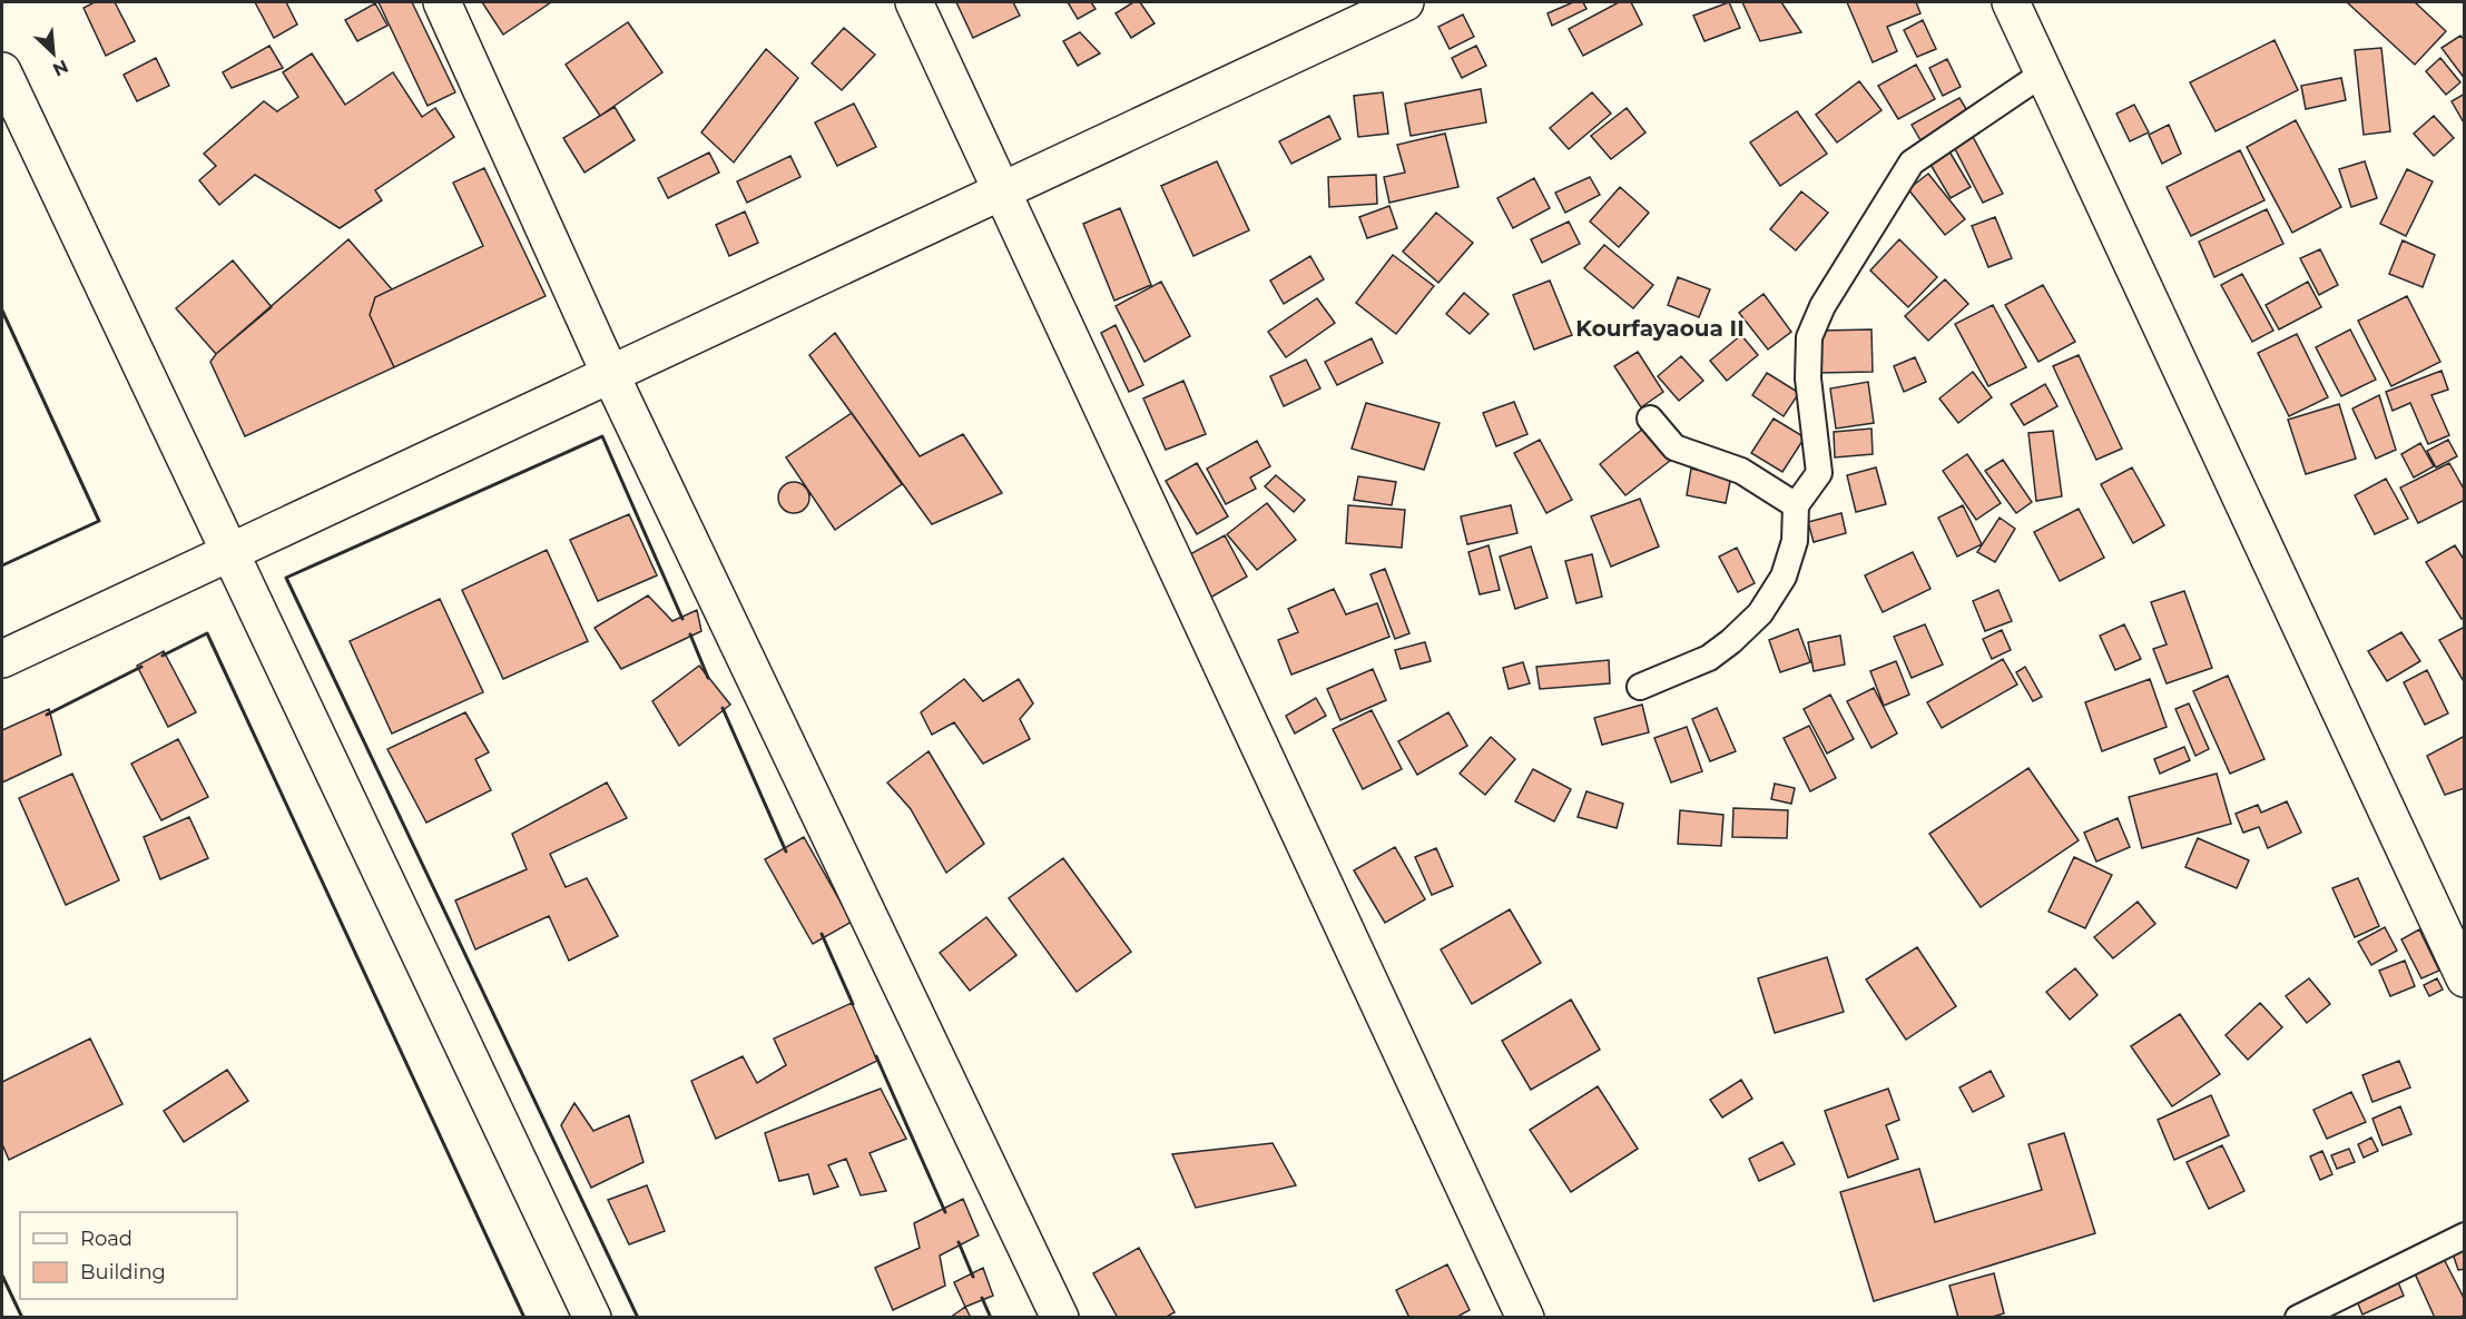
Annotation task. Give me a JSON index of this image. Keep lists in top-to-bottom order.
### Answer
{
  "districts": ["Kourfayaoua II"],
  "legend": ["Road", "Building"],
  "north": "bottom right"
}
